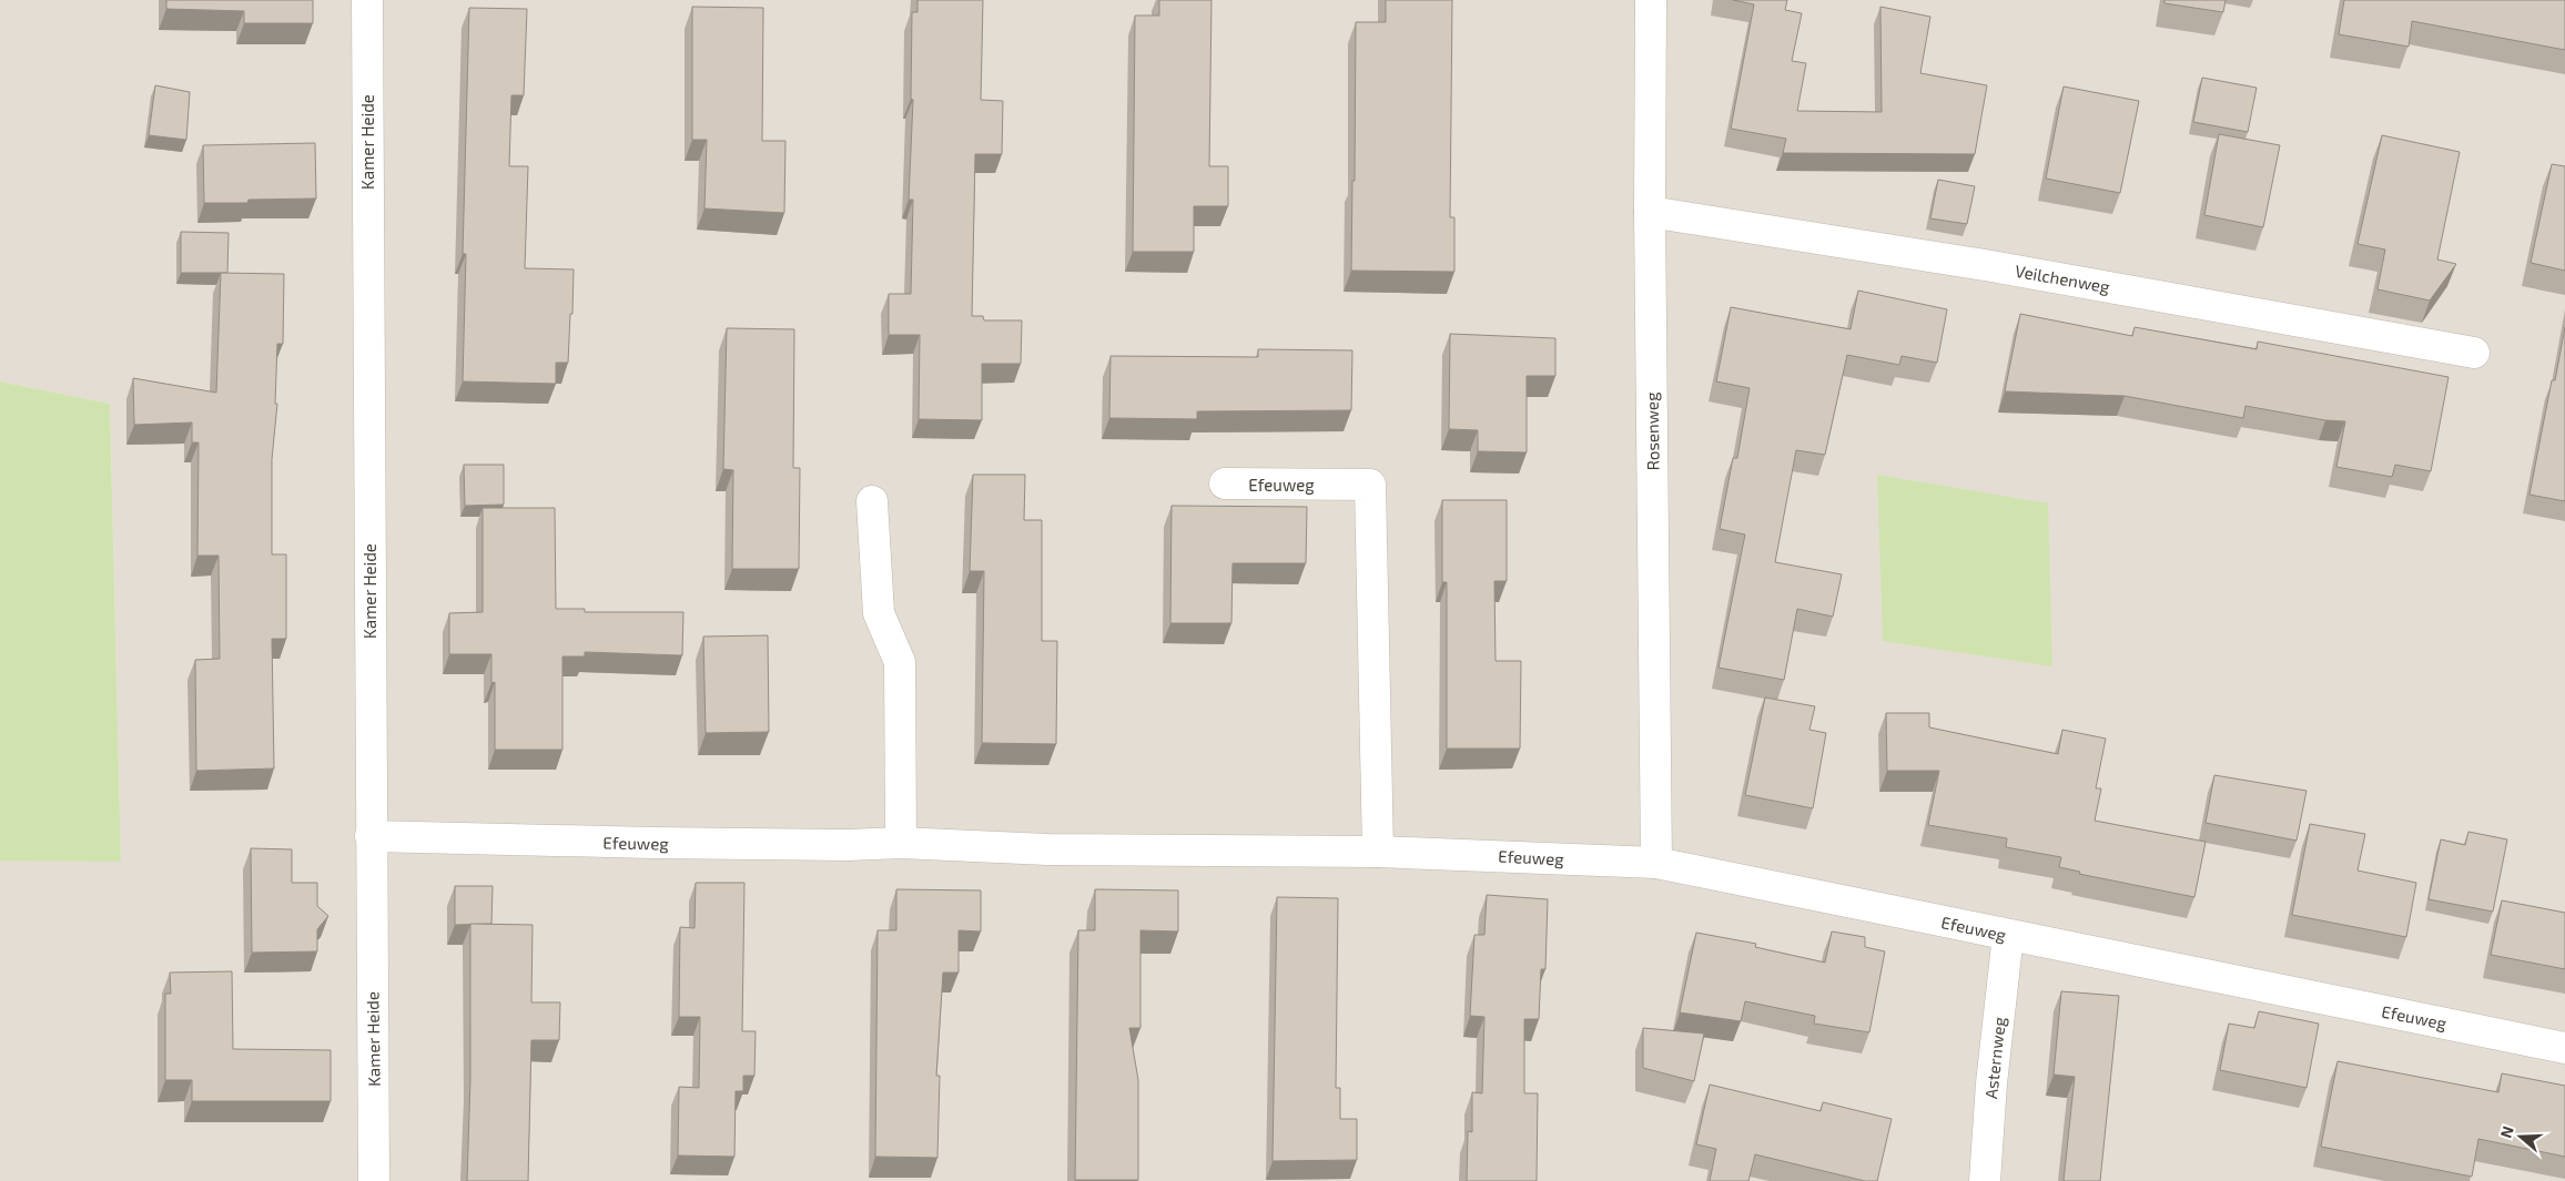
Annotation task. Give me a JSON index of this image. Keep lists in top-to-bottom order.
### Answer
{
  "streets": {
    "street": [
      "Kamer Heide",
      "Veilchenweg",
      "Rosenweg",
      "Efeuweg",
      "Asternweg"
    ]
  },
  "crossings": [
    ["Kamer Heide", "Efeuweg"],
    ["Veilchenweg", "Rosenweg"],
    ["Rosenweg", "Efeuweg"],
    ["Efeuweg", "Asternweg"]
  ],
  "north": "left"
}
